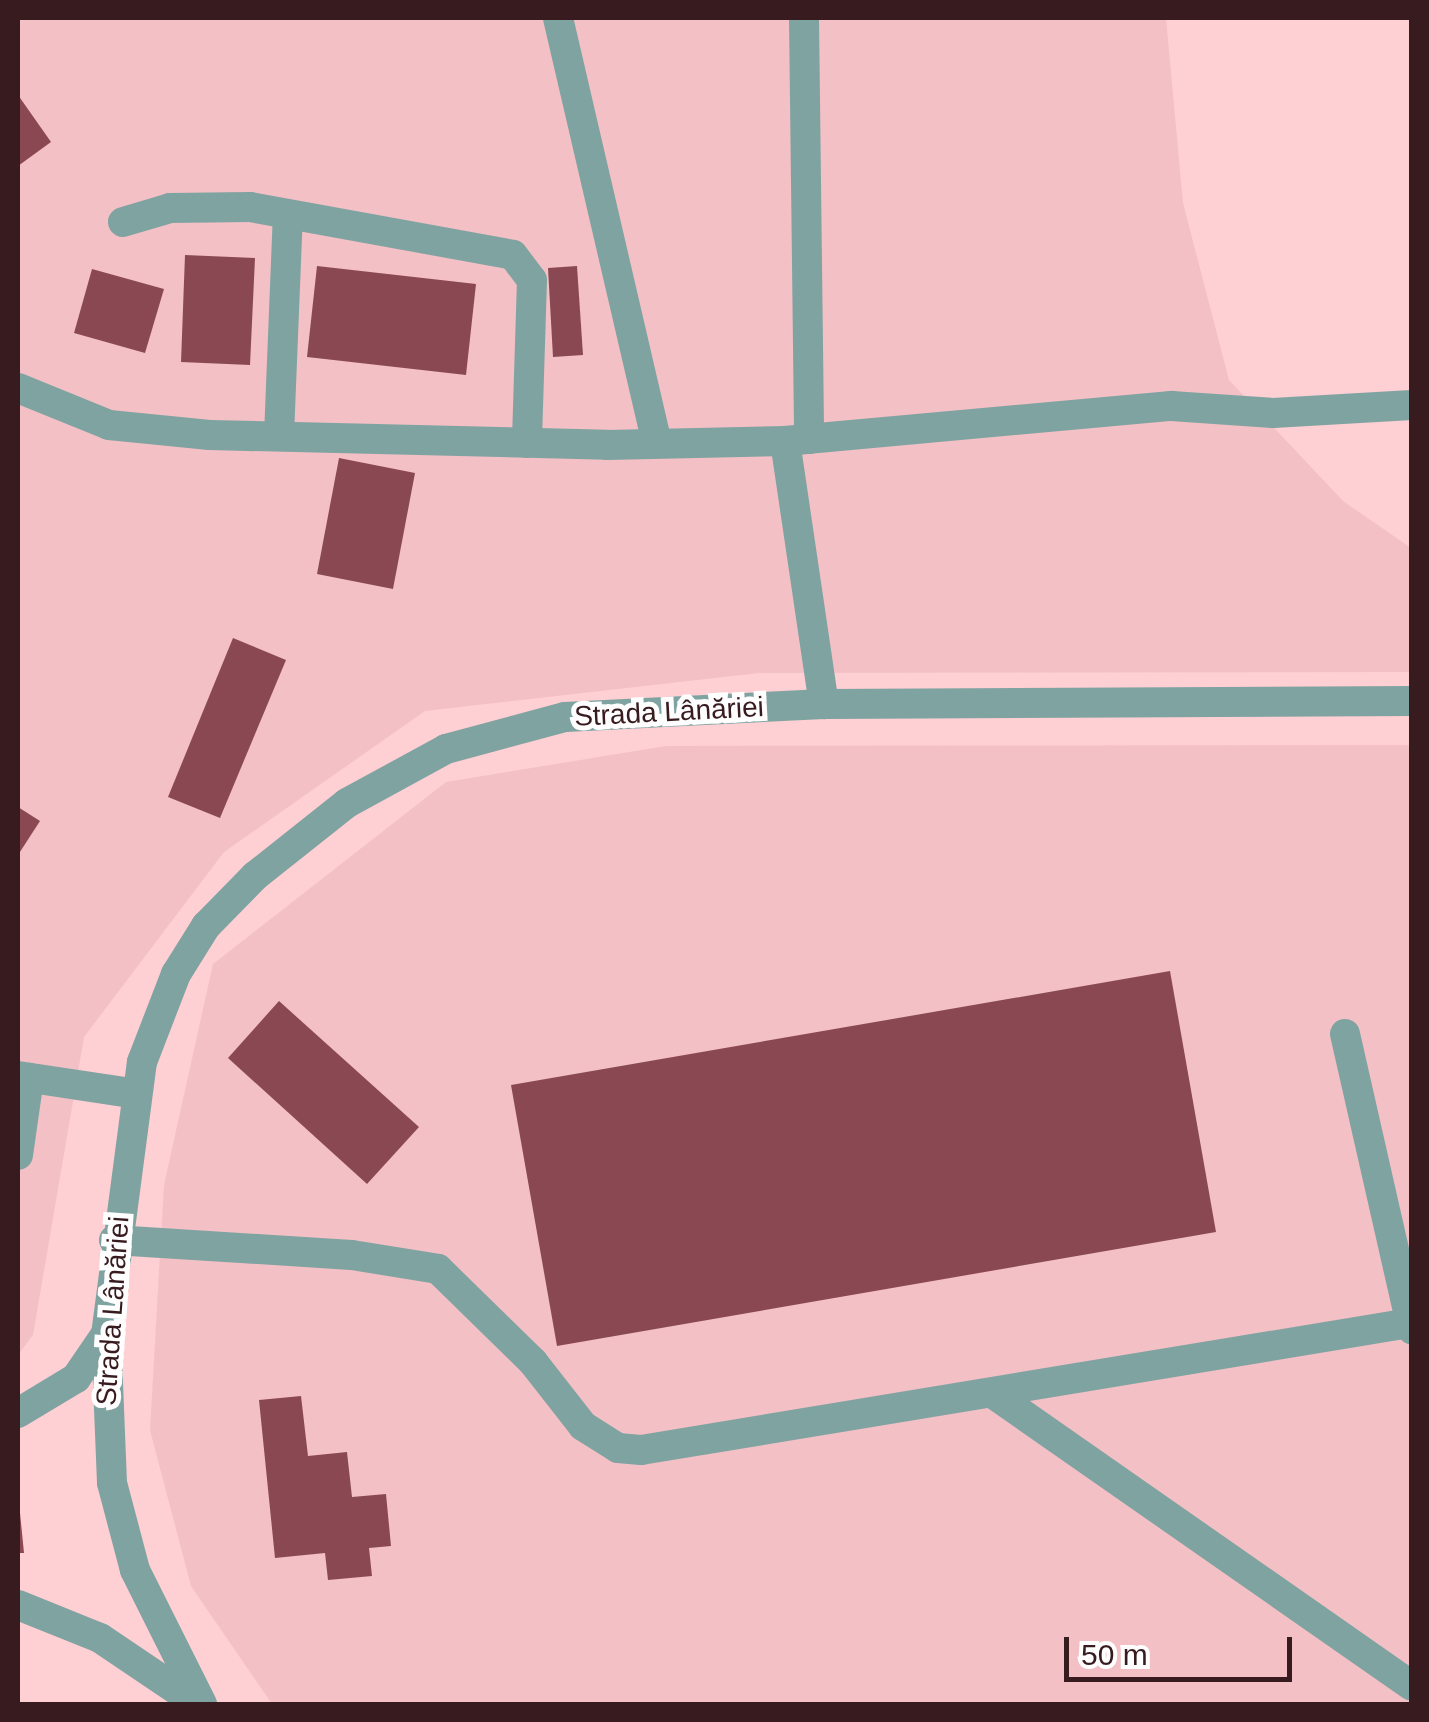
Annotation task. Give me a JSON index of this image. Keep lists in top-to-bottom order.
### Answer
{
  "streets": {
    "street": ["Strada Lânăriei"]
  },
  "scale_bar": "50 m"
}
